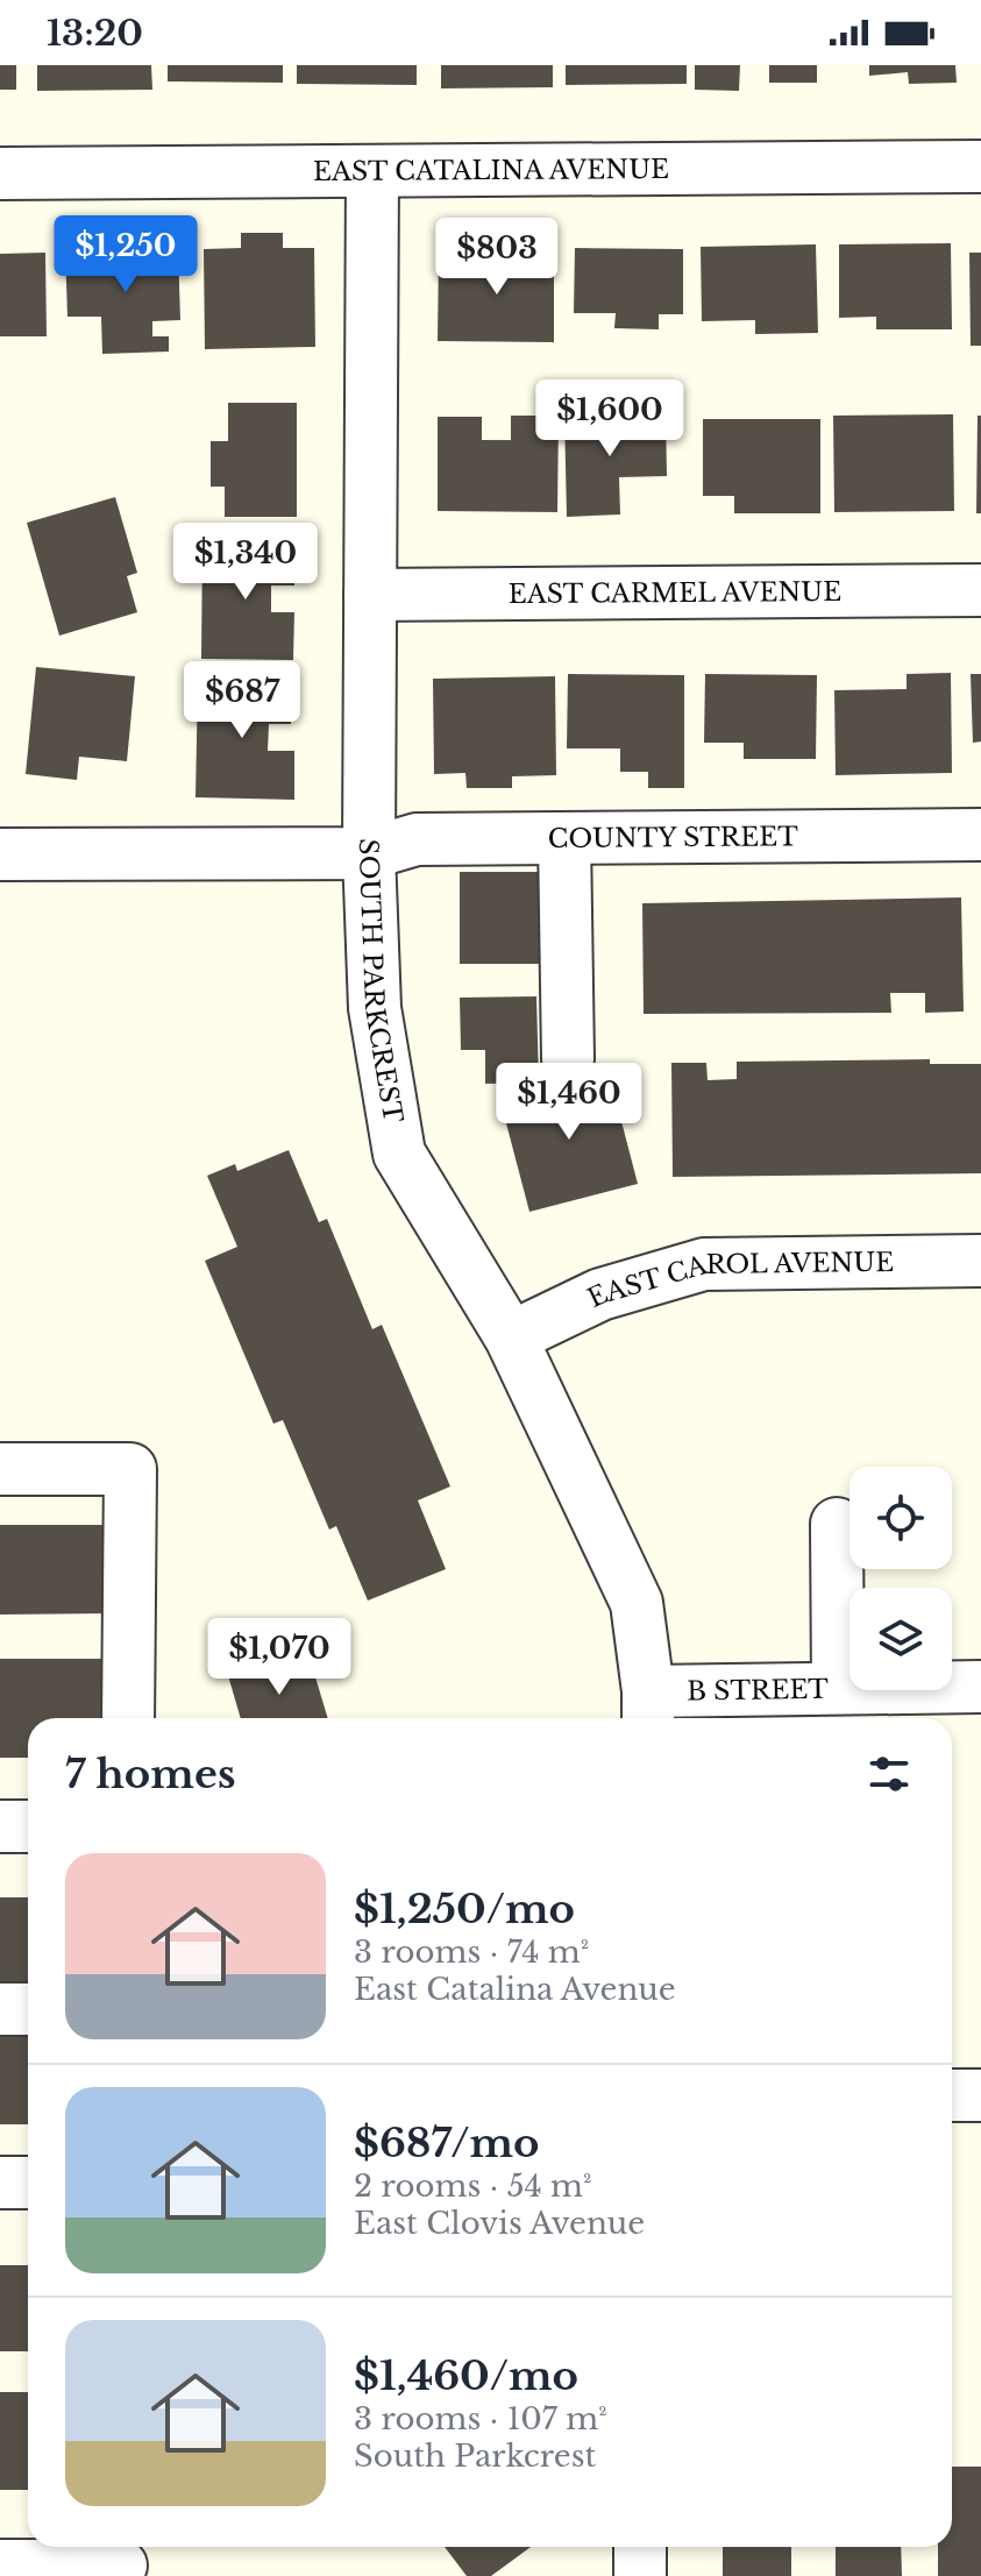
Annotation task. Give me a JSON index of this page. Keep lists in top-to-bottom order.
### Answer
{
  "streets": {
    "street": [
      "EAST CATALINA AVENUE",
      "EAST CARMEL AVENUE",
      "COUNTY STREET",
      "SOUTH PARKCREST",
      "EAST CAROL AVENUE",
      "B STREET"
    ]
  },
  "crossings": [
    ["EAST CATALINA AVENUE", "SOUTH PARKCREST"],
    ["EAST CARMEL AVENUE", "SOUTH PARKCREST"],
    ["COUNTY STREET", "SOUTH PARKCREST"],
    ["SOUTH PARKCREST", "EAST CAROL AVENUE"],
    ["SOUTH PARKCREST", "B STREET"]
  ],
  "page": {
    "status": "13:20",
    "price": [
      "$1,250",
      "$803",
      "$1,600",
      "$1,340",
      "$687",
      "$1,460",
      "$1,070"
    ],
    "heading": "7 homes",
    "list": [
      {
        "name": "$1,250/mo",
        "note": "3 rooms · 74 m² · East Catalina Avenue"
      },
      {
        "name": "$687/mo",
        "note": "2 rooms · 54 m² · East Clovis Avenue"
      },
      {
        "name": "$1,460/mo",
        "note": "3 rooms · 107 m² · South Parkcrest"
      }
    ]
  }
}
